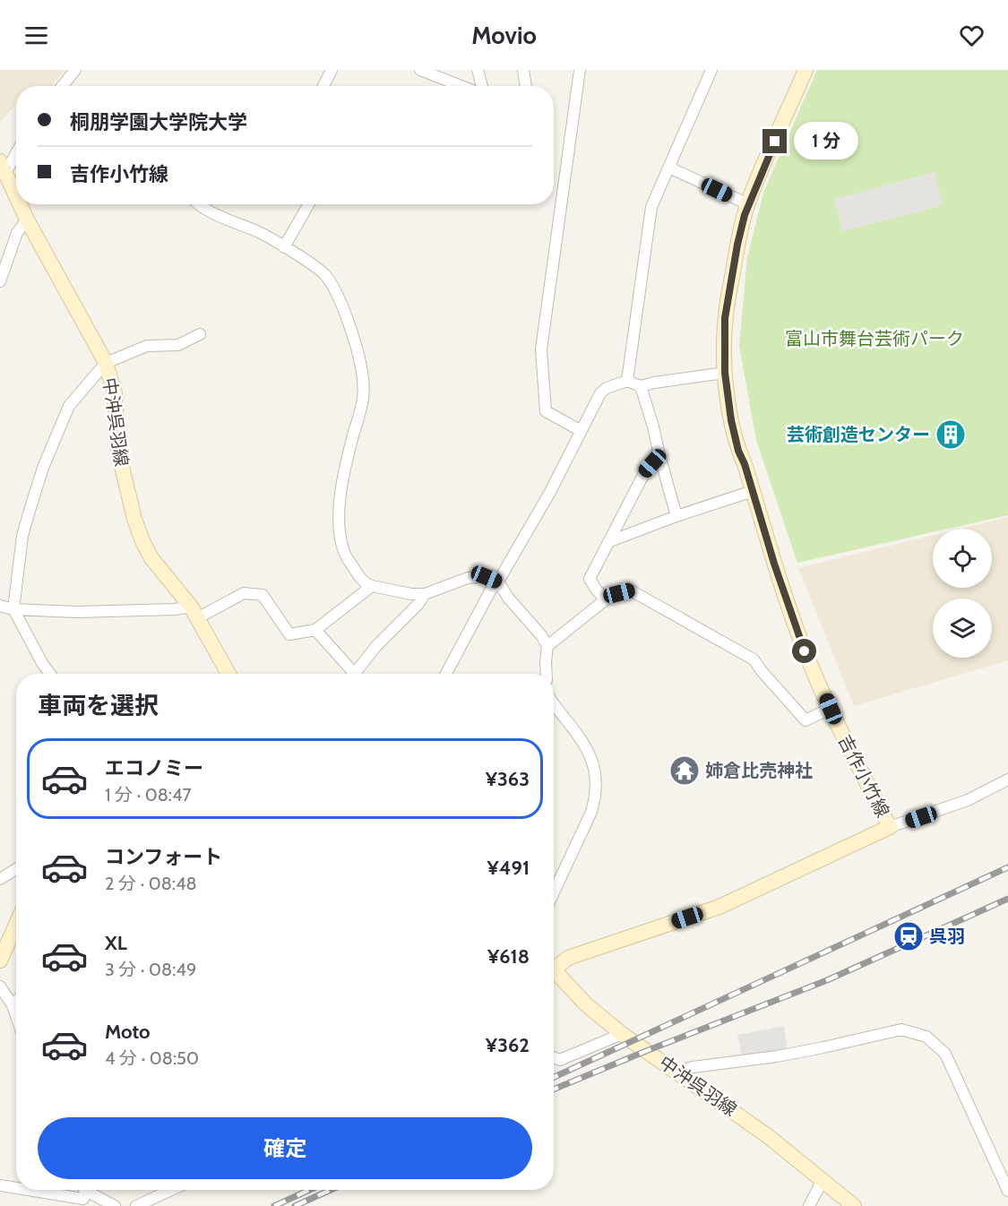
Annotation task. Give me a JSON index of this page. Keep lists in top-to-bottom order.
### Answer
{
  "streets": {
    "main road": ["中沖呉羽線", "吉作小竹線"]
  },
  "parks": ["富山市舞台芸術パーク"],
  "places": {
    "building": ["芸術創造センター"],
    "temple": ["姉倉比売神社"],
    "station": ["呉羽"]
  },
  "page": {
    "header": "Movio",
    "banner": ["桐朋学園大学院大学", "吉作小竹線"],
    "bubble": "1 分",
    "heading": "車両を選択",
    "list": [
      {
        "name": "エコノミー",
        "note": "1 分 · 08:47",
        "value": "¥363"
      },
      {
        "name": "コンフォート",
        "note": "2 分 · 08:48",
        "value": "¥491"
      },
      {
        "name": "XL",
        "note": "3 分 · 08:49",
        "value": "¥618"
      },
      {
        "name": "Moto",
        "note": "4 分 · 08:50",
        "value": "¥362"
      }
    ],
    "buttons": "確定"
  }
}
